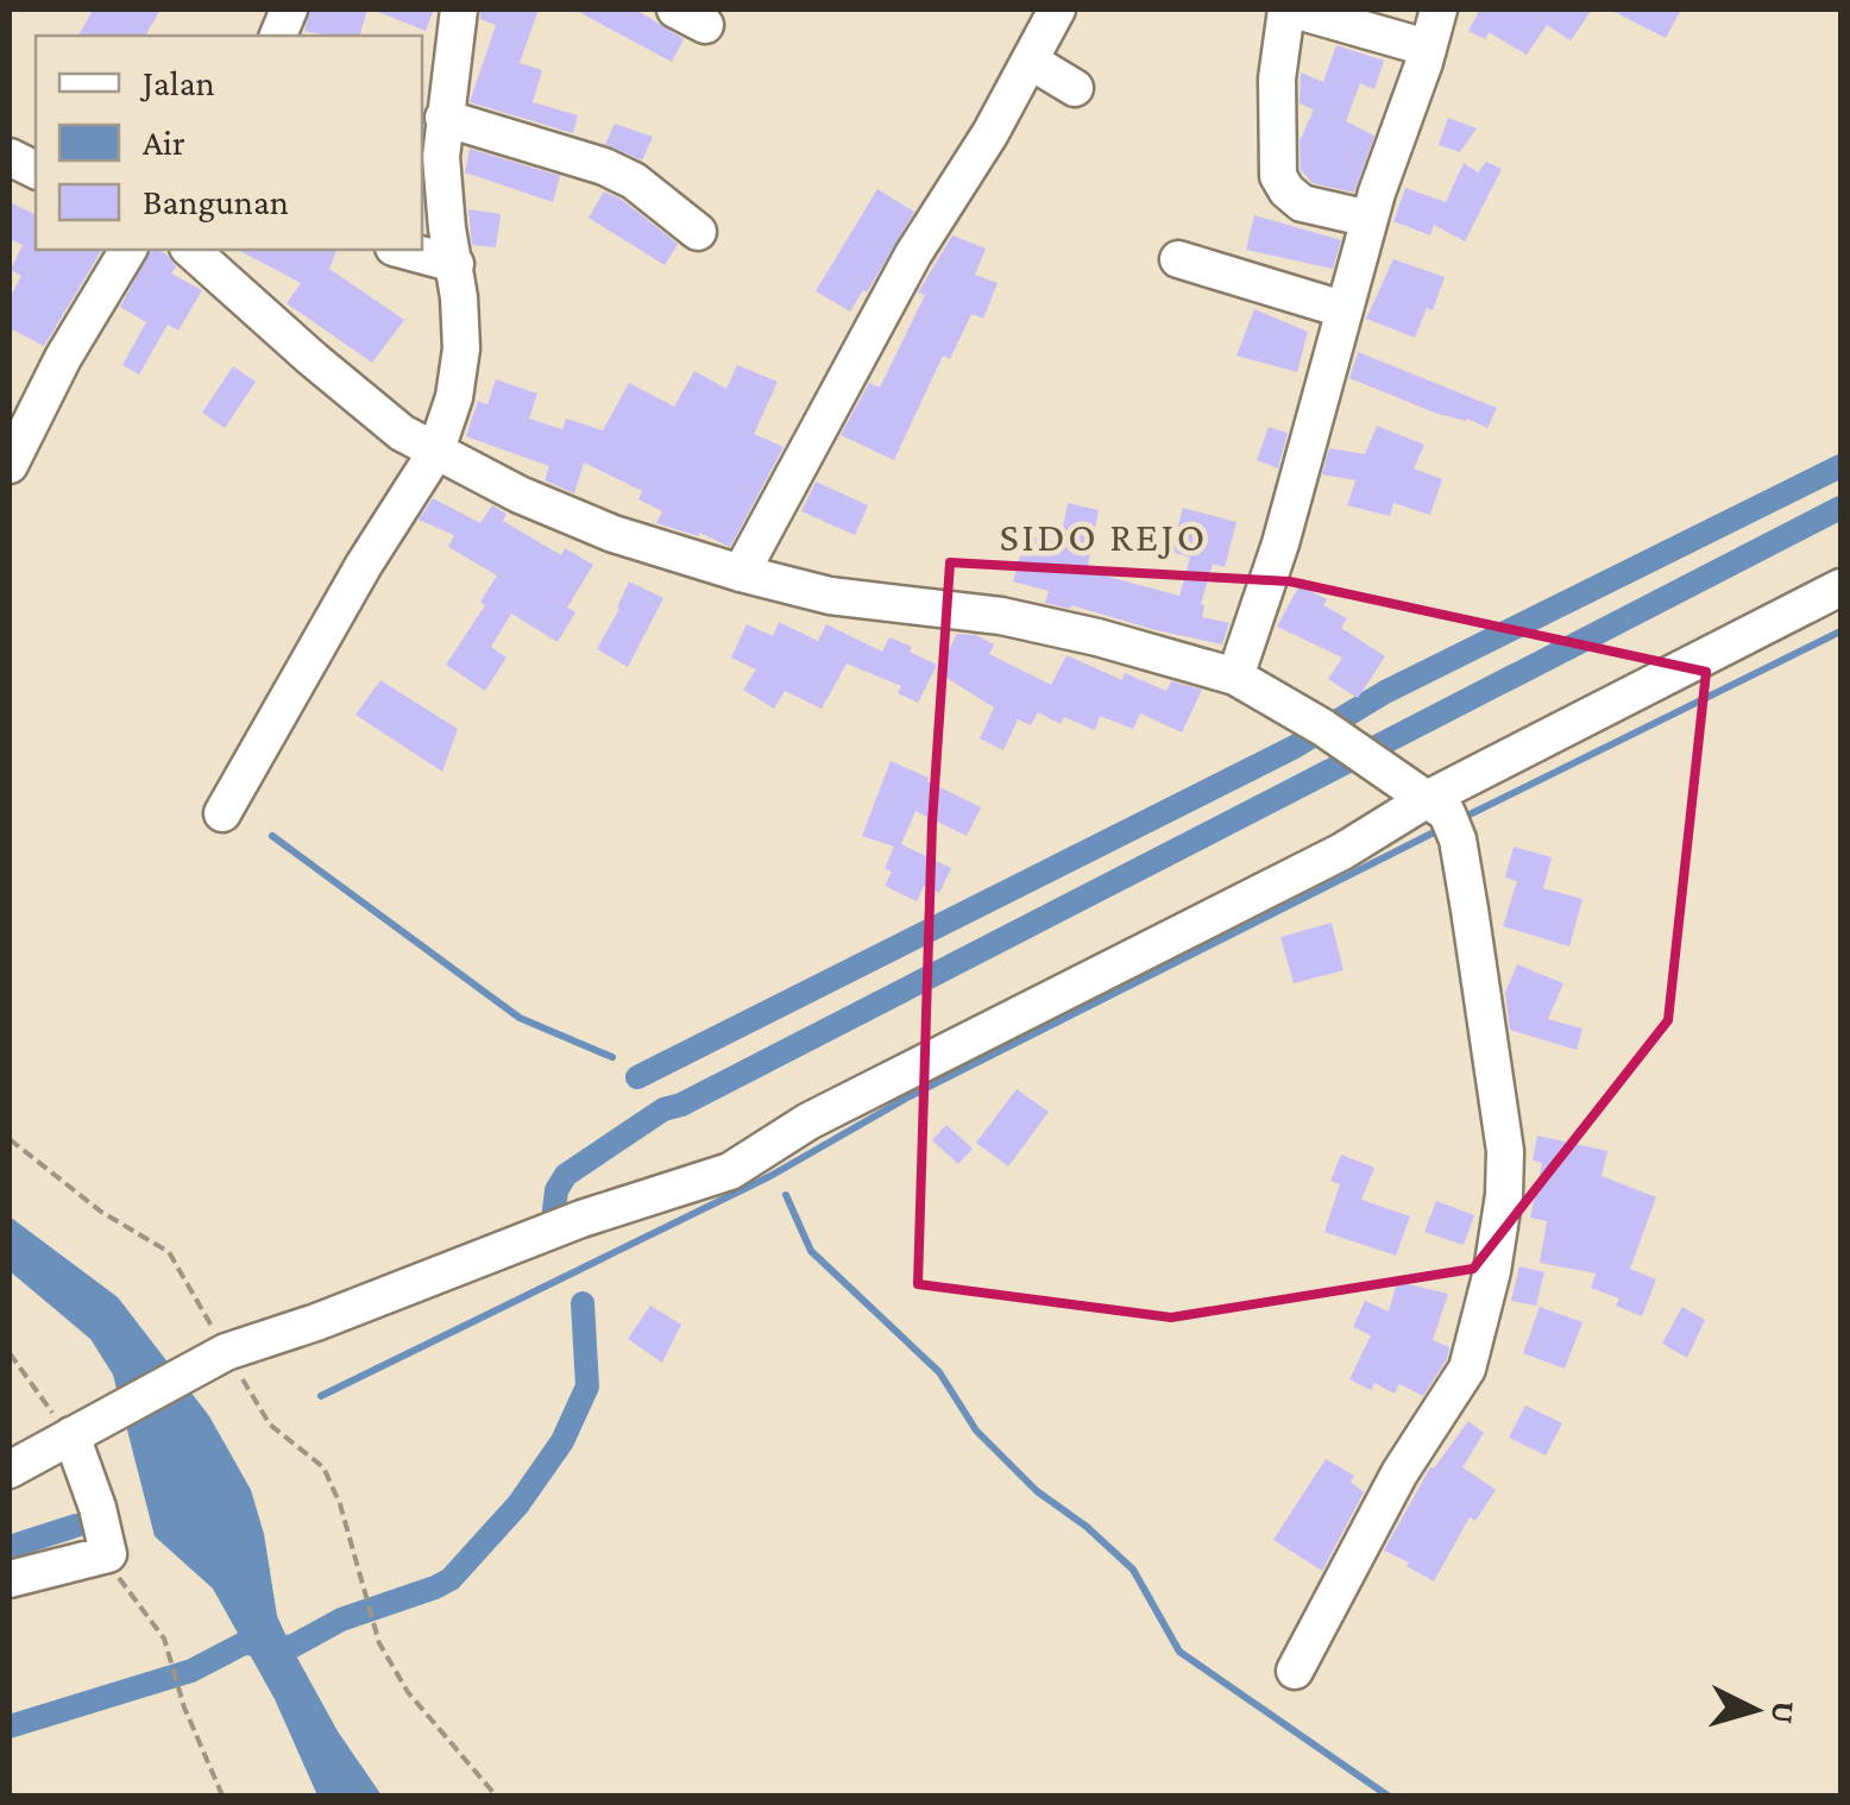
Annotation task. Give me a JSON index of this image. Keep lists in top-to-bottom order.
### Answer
{
  "districts": ["SIDO REJO"],
  "legend": ["Jalan", "Air", "Bangunan"],
  "north": "right"
}
